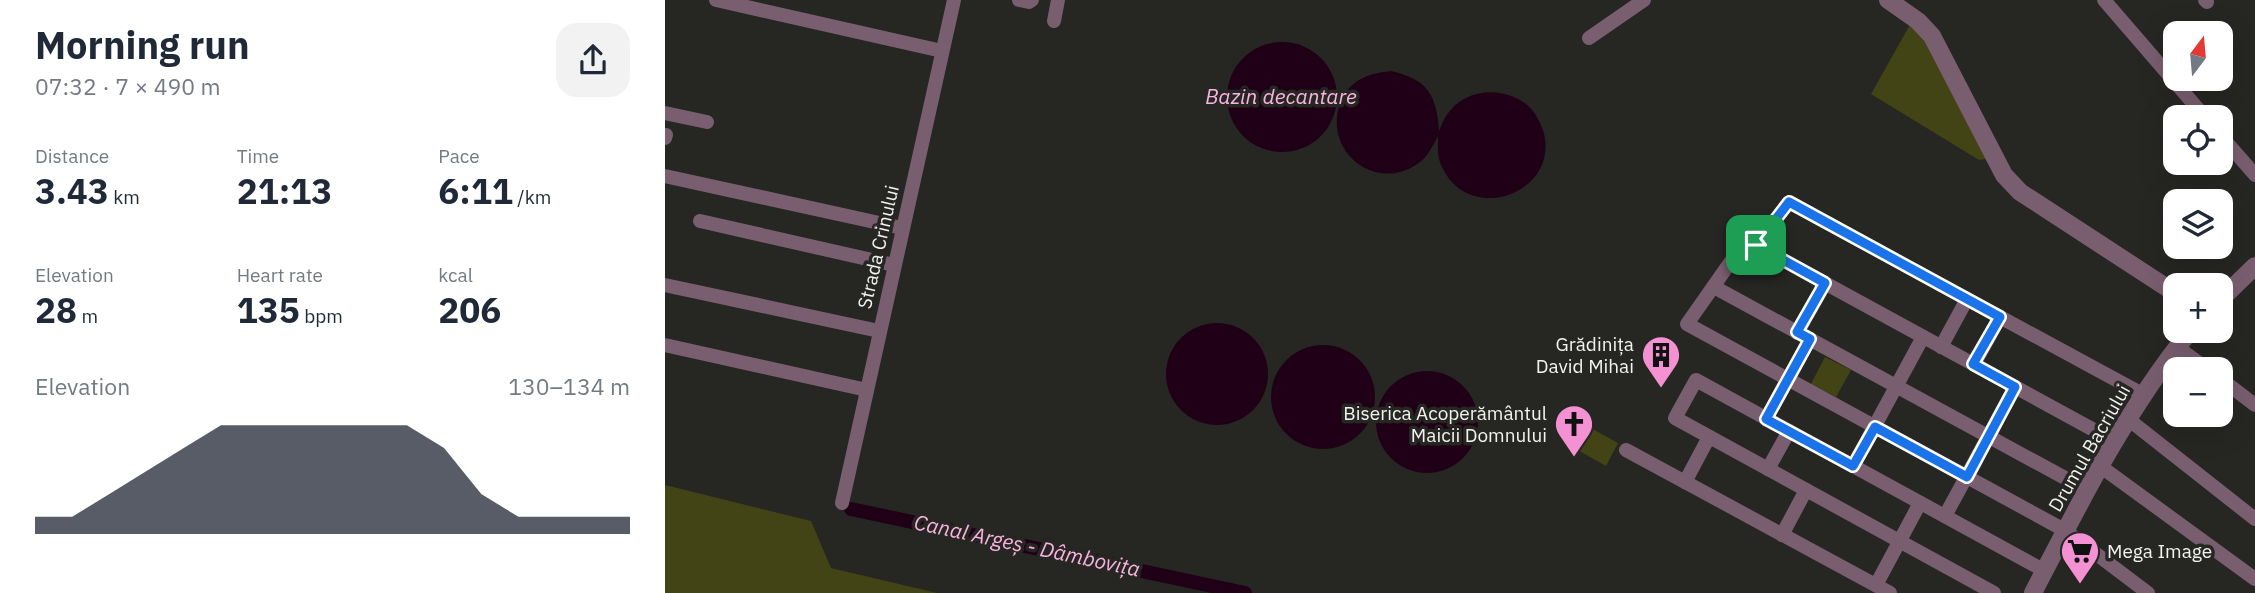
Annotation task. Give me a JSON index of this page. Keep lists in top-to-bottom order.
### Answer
{
  "streets": {
    "street": ["Strada Crinului", "Drumul Bacriului"]
  },
  "water": ["Bazin decantare", "Canal Argeș - Dâmbovița"],
  "places": {
    "building": ["Grădinița David Mihai"],
    "church": ["Biserica Acoperământul Maicii Domnului"],
    "supermarket": ["Mega Image"]
  },
  "north": "top",
  "page": {
    "heading": ["Morning run", "07:32 · 7 × 490 m"],
    "map_buttons": ["+", "−"],
    "stats": [
      ["Distance", "3.43 km"],
      ["Time", "21:13"],
      ["Pace", "6:11 /km"],
      ["Elevation", "28 m"],
      ["Heart rate", "135 bpm"],
      ["kcal", "206"]
    ],
    "chart": ["Elevation", "130–134 m"]
  }
}
